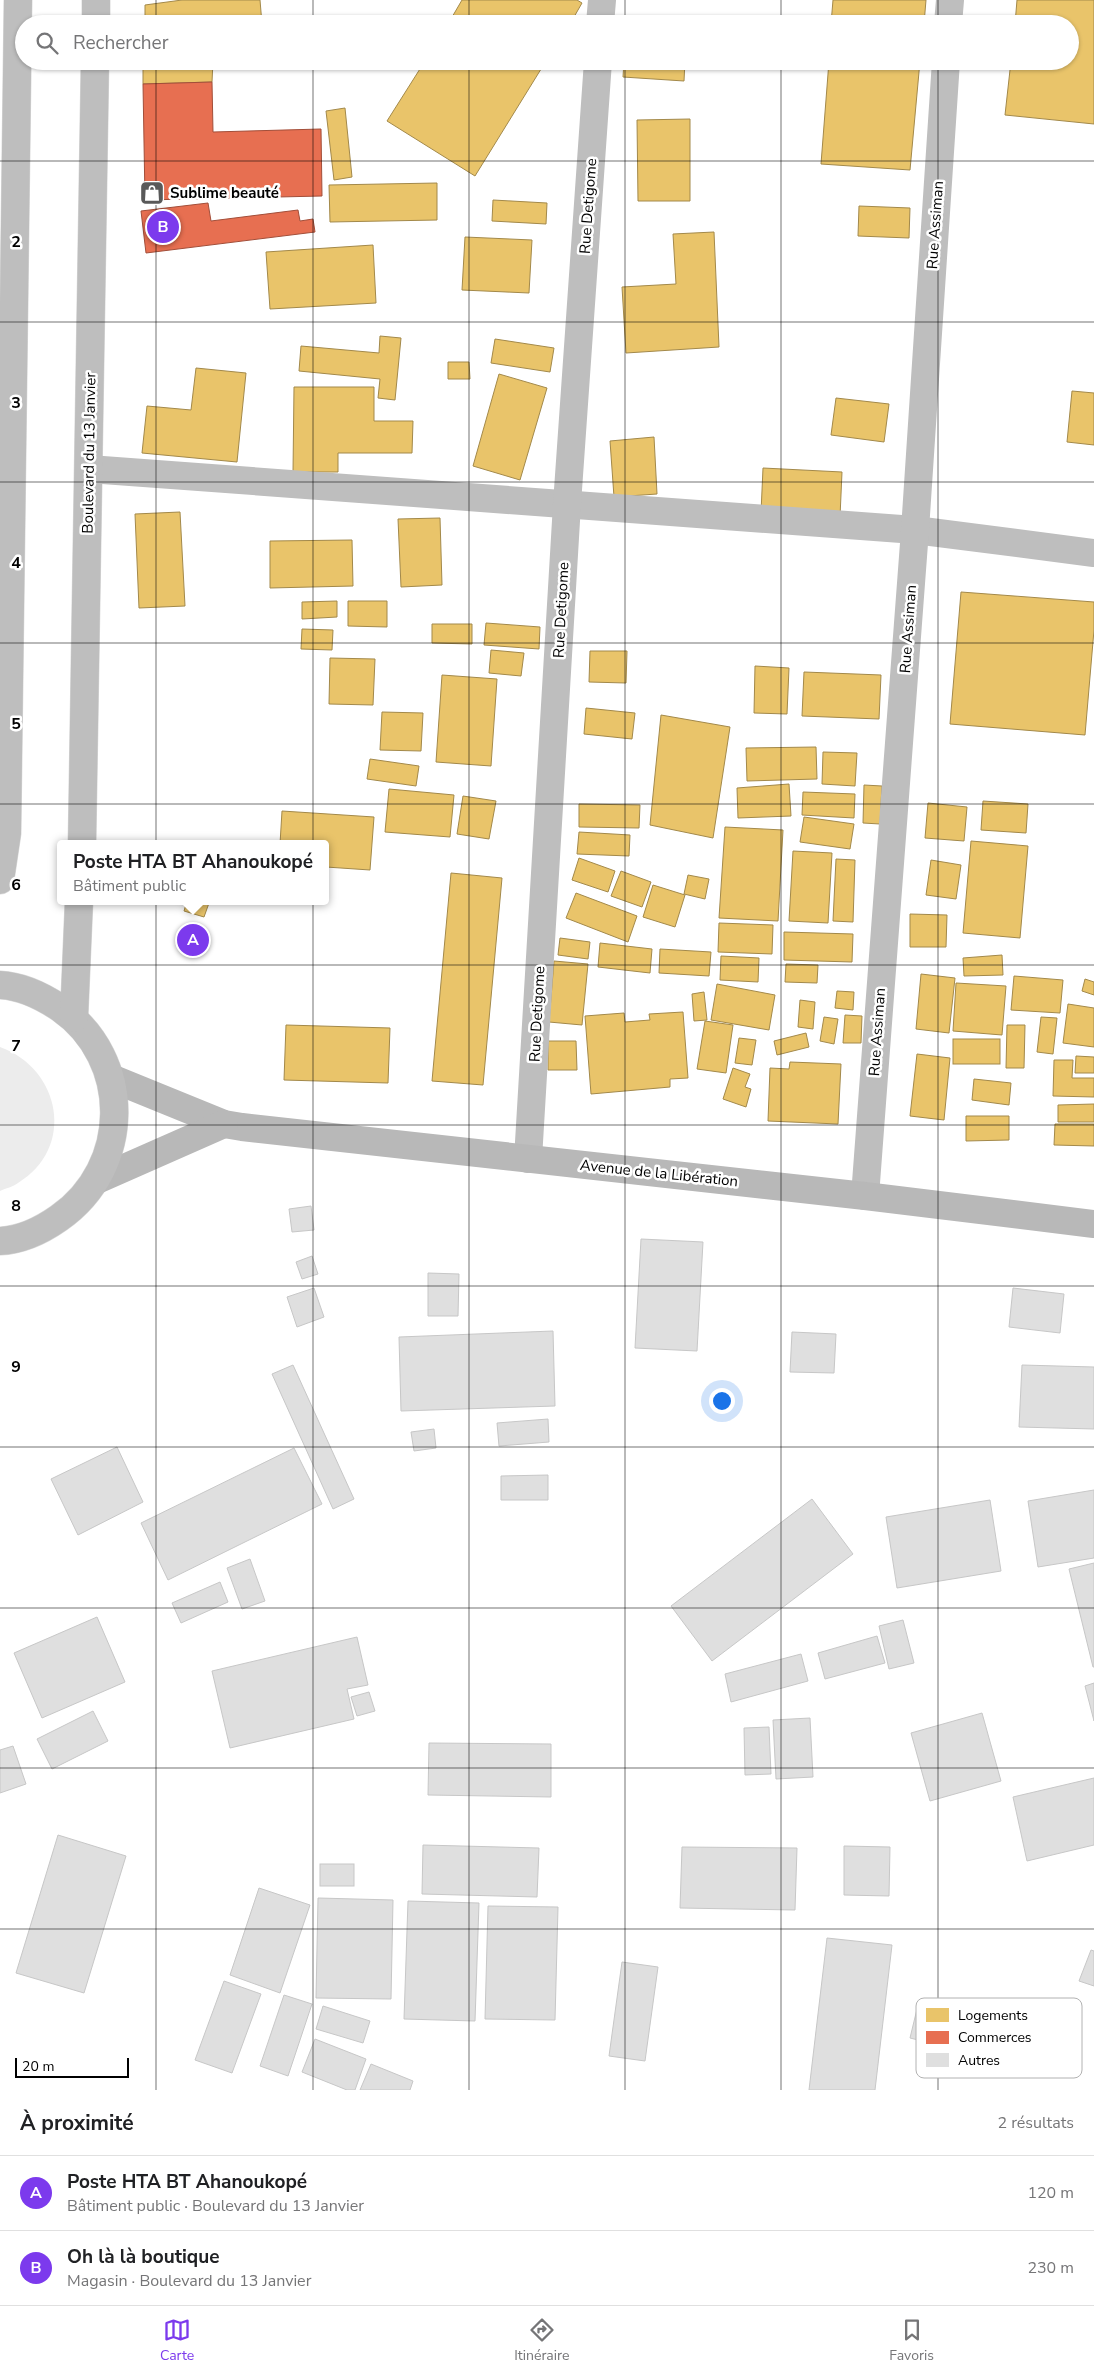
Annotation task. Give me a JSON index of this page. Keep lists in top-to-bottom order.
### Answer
{
  "streets": {
    "main road": [
      "Rue Detigome",
      "Rue Assiman",
      "Boulevard du 13 Janvier",
      "Avenue de la Libération"
    ]
  },
  "crossings": [
    ["Rue Detigome", "Avenue de la Libération"],
    ["Rue Assiman", "Avenue de la Libération"]
  ],
  "places": {
    "shop": ["Sublime beauté"]
  },
  "legend": ["Logements", "Commerces", "Autres"],
  "scale_bar": "20 m",
  "page": {
    "search": "Rechercher",
    "pins": ["B", "A"],
    "popup": ["Poste HTA BT Ahanoukopé", "Bâtiment public"],
    "scale": "20 m",
    "heading": ["À proximité", "2 résultats"],
    "list": [
      {
        "mark": "A",
        "name": "Poste HTA BT Ahanoukopé",
        "note": "Bâtiment public · Boulevard du 13 Janvier",
        "value": "120 m"
      },
      {
        "mark": "B",
        "name": "Oh là là boutique",
        "note": "Magasin · Boulevard du 13 Janvier",
        "value": "230 m"
      }
    ],
    "nav": ["Carte", "Itinéraire", "Favoris"]
  },
  "grid": {
    "rows": [
      "2",
      "3",
      "4",
      "5",
      "6",
      "7",
      "8",
      "9"
    ]
  }
}
